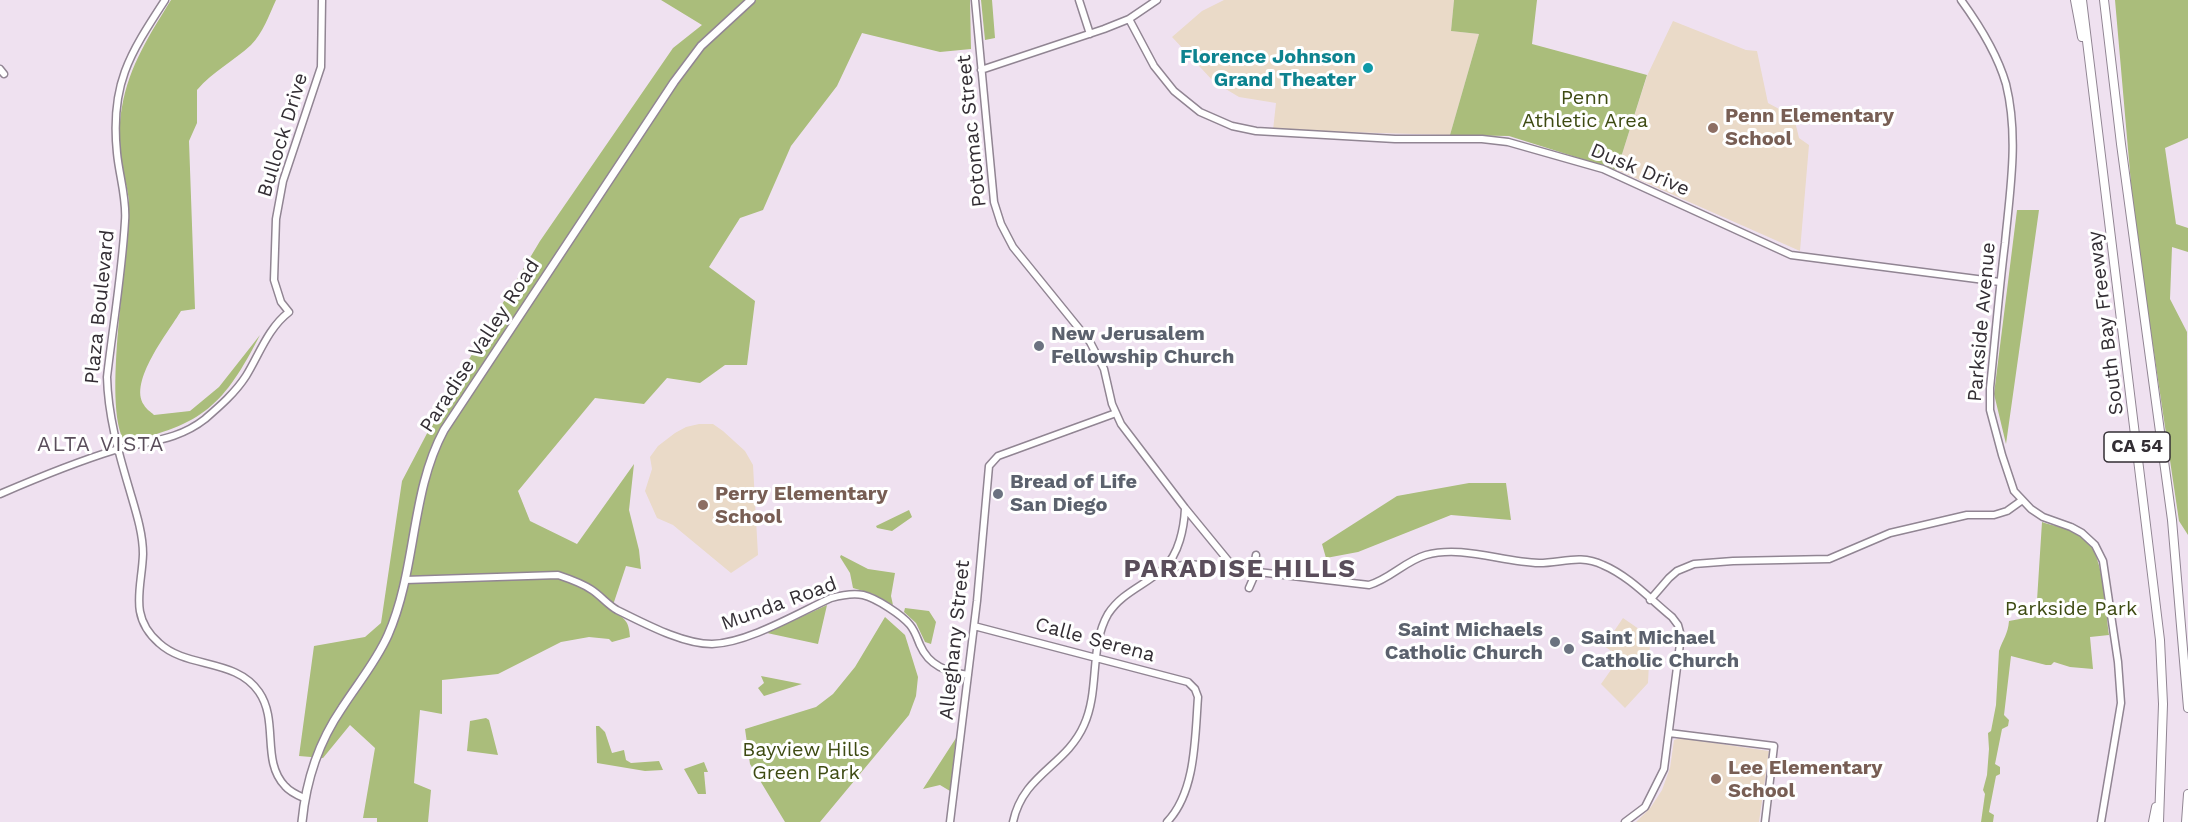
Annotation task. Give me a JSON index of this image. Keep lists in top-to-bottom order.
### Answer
{
  "streets": {
    "highway": ["South Bay Freeway", "CA 54"],
    "main road": ["Paradise Valley Road"],
    "street": [
      "Potomac Street",
      "Bullock Drive",
      "Dusk Drive",
      "Plaza Boulevard",
      "Parkside Avenue",
      "Munda Road",
      "Alleghany Street",
      "Calle Serena"
    ]
  },
  "crossings": [
    ["Potomac Street", "Alleghany Street"],
    ["Bullock Drive", "Plaza Boulevard"],
    ["Dusk Drive", "Parkside Avenue"],
    ["Plaza Boulevard", "Paradise Valley Road"],
    ["Paradise Valley Road", "Munda Road"],
    ["Munda Road", "Alleghany Street"],
    ["Alleghany Street", "Calle Serena"]
  ],
  "districts": ["ALTA VISTA", "PARADISE HILLS"],
  "parks": ["Penn Athletic Area", "Parkside Park", "Bayview Hills Green Park"],
  "places": [
    "Florence Johnson Grand Theater",
    "Penn Elementary School",
    "New Jerusalem Fellowship Church",
    "Bread of Life San Diego",
    "Perry Elementary School",
    "Saint Michaels Catholic Church",
    "Saint Michael Catholic Church",
    "Lee Elementary School"
  ]
}
